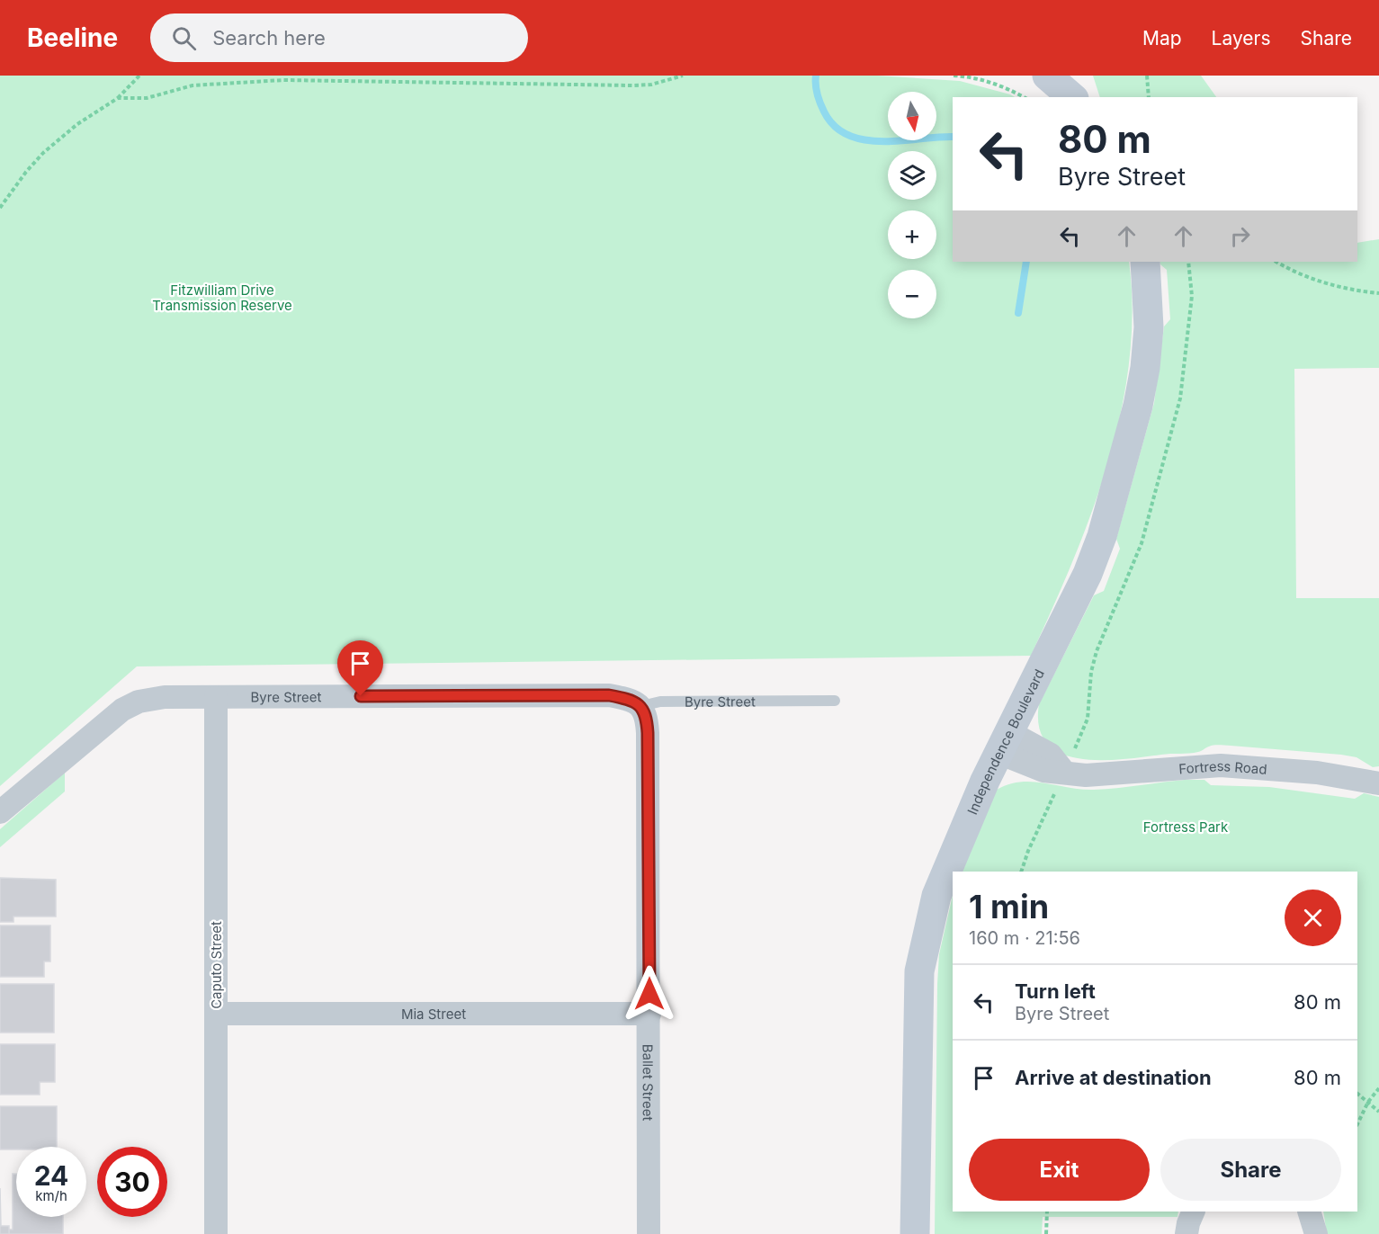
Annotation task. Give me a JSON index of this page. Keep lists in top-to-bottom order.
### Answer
{
  "streets": {
    "street": [
      "Byre Street",
      "Independence Boulevard",
      "Fortress Road",
      "Caputo Street",
      "Mia Street",
      "Ballet Street"
    ]
  },
  "crossings": [
    ["Byre Street", "Caputo Street"],
    ["Byre Street", "Ballet Street"],
    ["Caputo Street", "Mia Street"],
    ["Mia Street", "Ballet Street"]
  ],
  "parks": ["Fitzwilliam Drive Transmission Reserve", "Fortress Park"],
  "north": "bottom",
  "page": {
    "header": "Beeline",
    "search": "Search here",
    "nav": ["Map", "Layers", "Share"],
    "map_buttons": ["+", "−"],
    "turn": ["80 m", "Byre Street"],
    "heading": ["1 min", "160 m · 21:56"],
    "list": [
      {
        "name": "Turn left",
        "note": "Byre Street",
        "value": "80 m"
      },
      {
        "name": "Arrive at destination",
        "value": "80 m"
      }
    ],
    "buttons": ["Exit", "Share"],
    "speed": "24 km/h",
    "limit": "30"
  }
}
